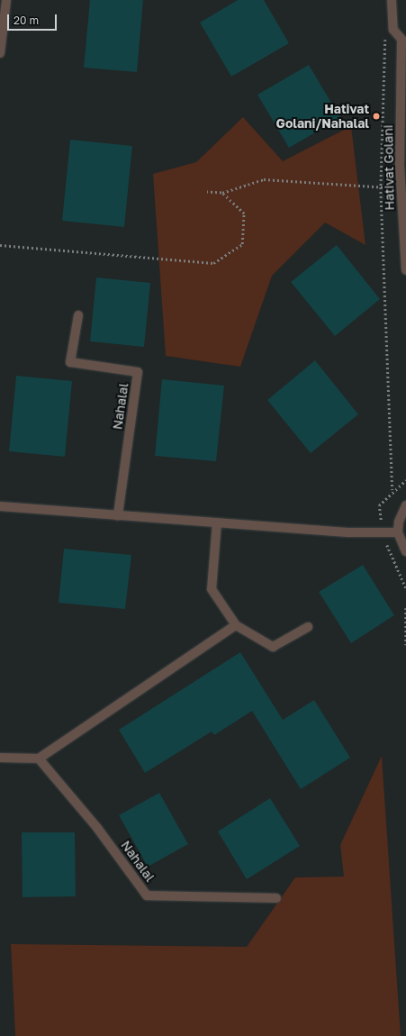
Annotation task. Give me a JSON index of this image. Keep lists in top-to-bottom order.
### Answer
{
  "streets": {
    "street": ["Hativat Golani", "Nahalal"]
  },
  "places": ["Hativat Golani/Nahalal"],
  "scale_bar": "20 m"
}
